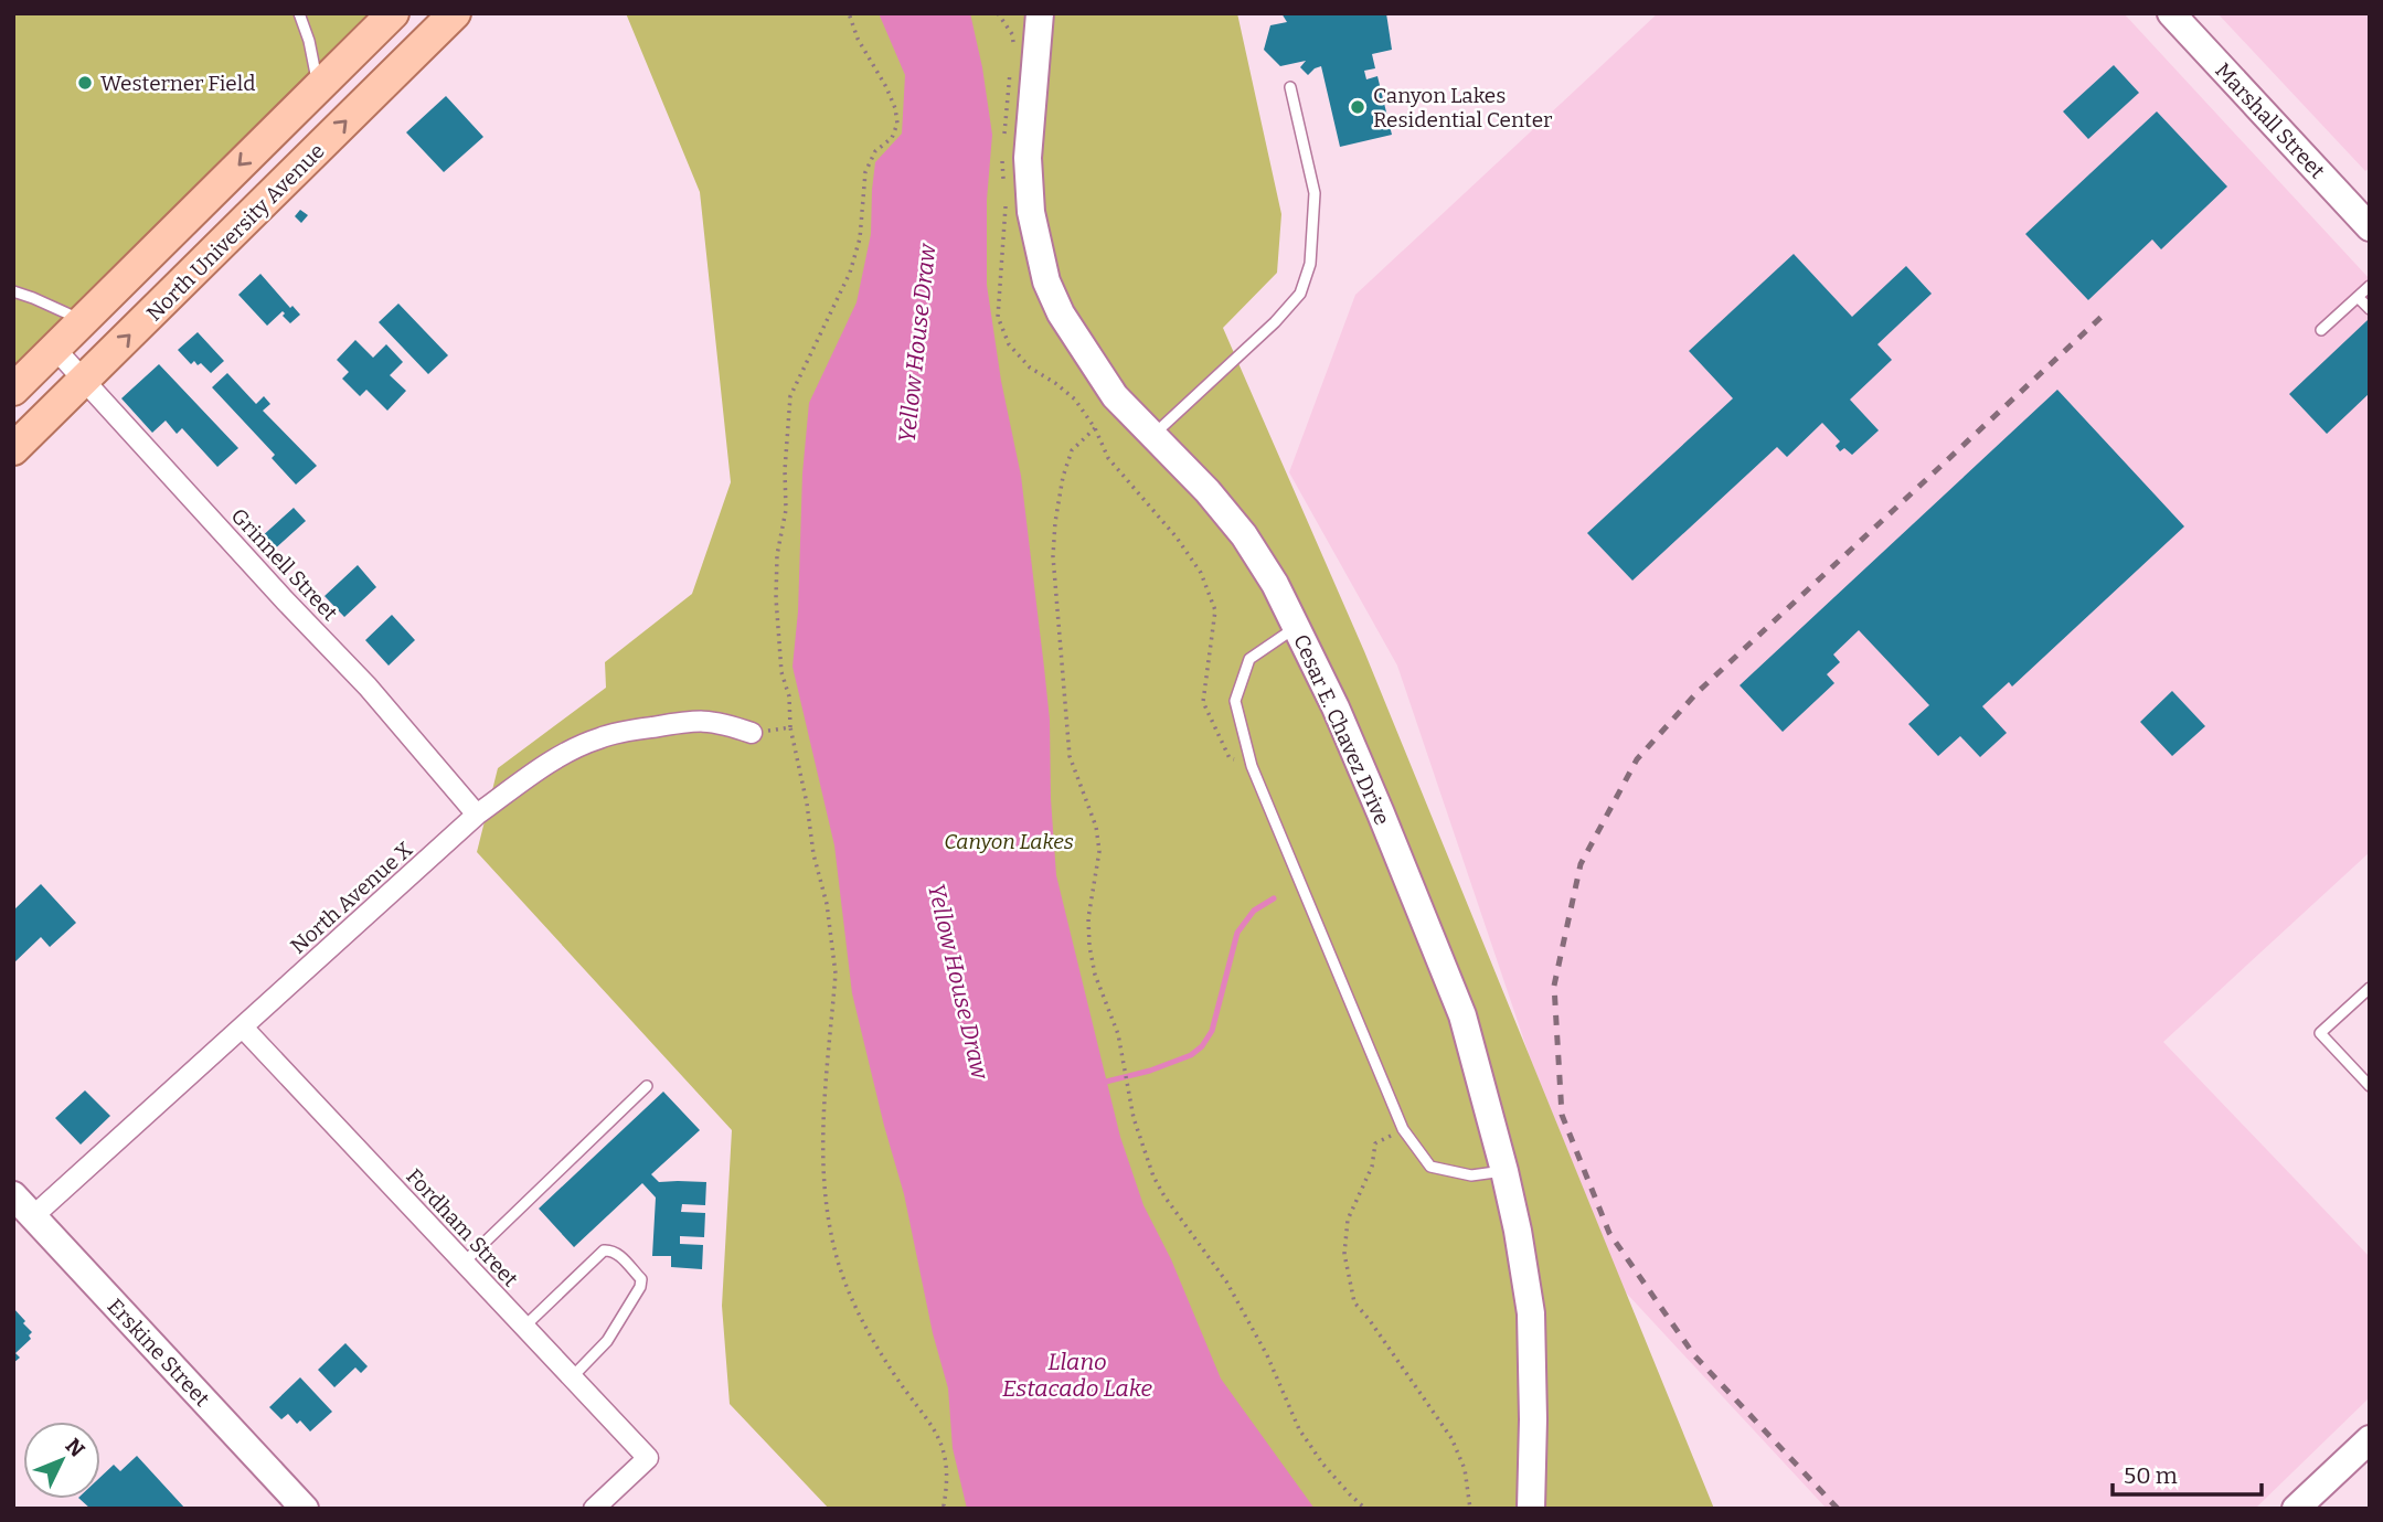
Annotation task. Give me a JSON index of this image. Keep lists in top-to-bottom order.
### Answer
{
  "streets": {
    "main road": ["North University Avenue"],
    "street": [
      "Marshall Street",
      "Grinnell Street",
      "Cesar E. Chavez Drive",
      "North Avenue X",
      "Fordham Street",
      "Erskine Street"
    ]
  },
  "crossings": [
    ["North University Avenue", "Grinnell Street"],
    ["Grinnell Street", "North Avenue X"],
    ["North Avenue X", "Fordham Street"],
    ["North Avenue X", "Erskine Street"]
  ],
  "water": ["Yellow House Draw", "Llano Estacado Lake"],
  "parks": ["Canyon Lakes"],
  "places": ["Westerner Field", "Canyon Lakes Residential Center"],
  "scale_bar": "50 m",
  "north": "top right"
}
